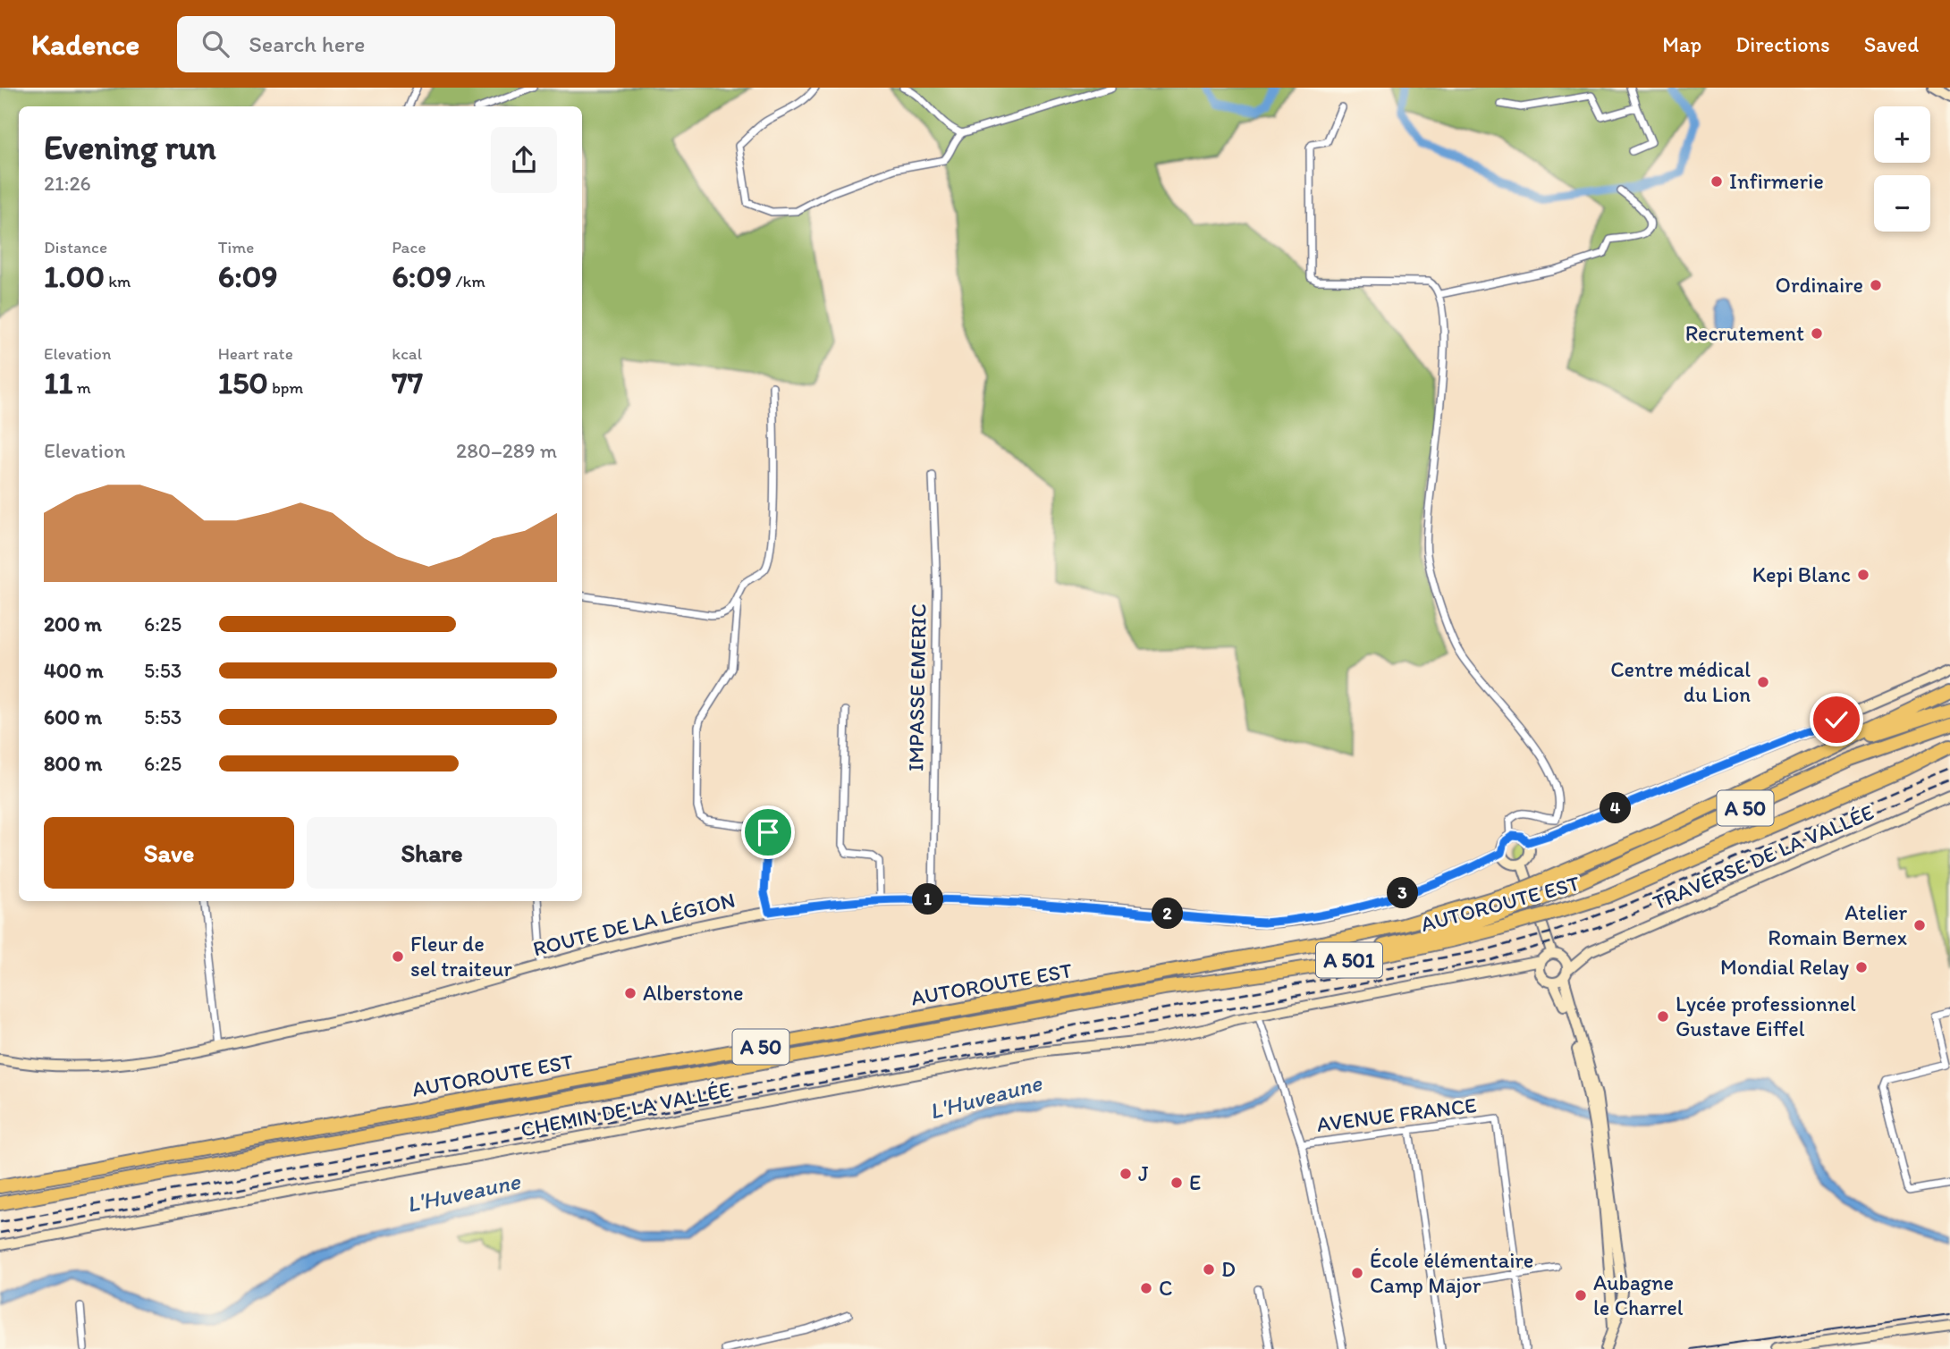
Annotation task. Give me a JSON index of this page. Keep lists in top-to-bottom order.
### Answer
{
  "streets": {
    "highway": ["A 50", "AUTOROUTE EST", "A 501"],
    "main road": ["TRAVERSE DE LA VALLÉE", "ROUTE DE LA LÉGION", "CHEMIN DE LA VALLÉE"],
    "street": ["IMPASSE EMERIC", "AVENUE FRANCE"]
  },
  "crossings": [
    ["IMPASSE EMERIC", "ROUTE DE LA LÉGION"],
    ["A 50", "AUTOROUTE EST"],
    ["TRAVERSE DE LA VALLÉE", "CHEMIN DE LA VALLÉE"]
  ],
  "water": ["L'Huveaune"],
  "places": [
    "Infirmerie",
    "Ordinaire",
    "Recrutement",
    "Kepi Blanc",
    "Centre médical du Lion",
    "Atelier Romain Bernex",
    "Fleur de sel traiteur",
    "Mondial Relay",
    "Alberstone",
    "Lycée professionnel Gustave Eiffel",
    "J",
    "E",
    "D",
    "École élémentaire Camp Major",
    "C",
    "Aubagne le Charrel"
  ],
  "page": {
    "header": "Kadence",
    "search": "Search here",
    "nav": ["Map", "Directions", "Saved"],
    "map_buttons": ["+", "−"],
    "heading": ["Evening run", "21:26"],
    "stats": [
      ["Distance", "1.00 km"],
      ["Time", "6:09"],
      ["Pace", "6:09 /km"],
      ["Elevation", "11 m"],
      ["Heart rate", "150 bpm"],
      ["kcal", "77"]
    ],
    "chart": ["Elevation", "280–289 m"],
    "list": [
      {
        "name": "200 m",
        "note": "6:25"
      },
      {
        "name": "400 m",
        "note": "5:53"
      },
      {
        "name": "600 m",
        "note": "5:53"
      },
      {
        "name": "800 m",
        "note": "6:25"
      }
    ],
    "pins": [
      "4",
      "3",
      "1",
      "2"
    ],
    "buttons": ["Save", "Share"]
  }
}
